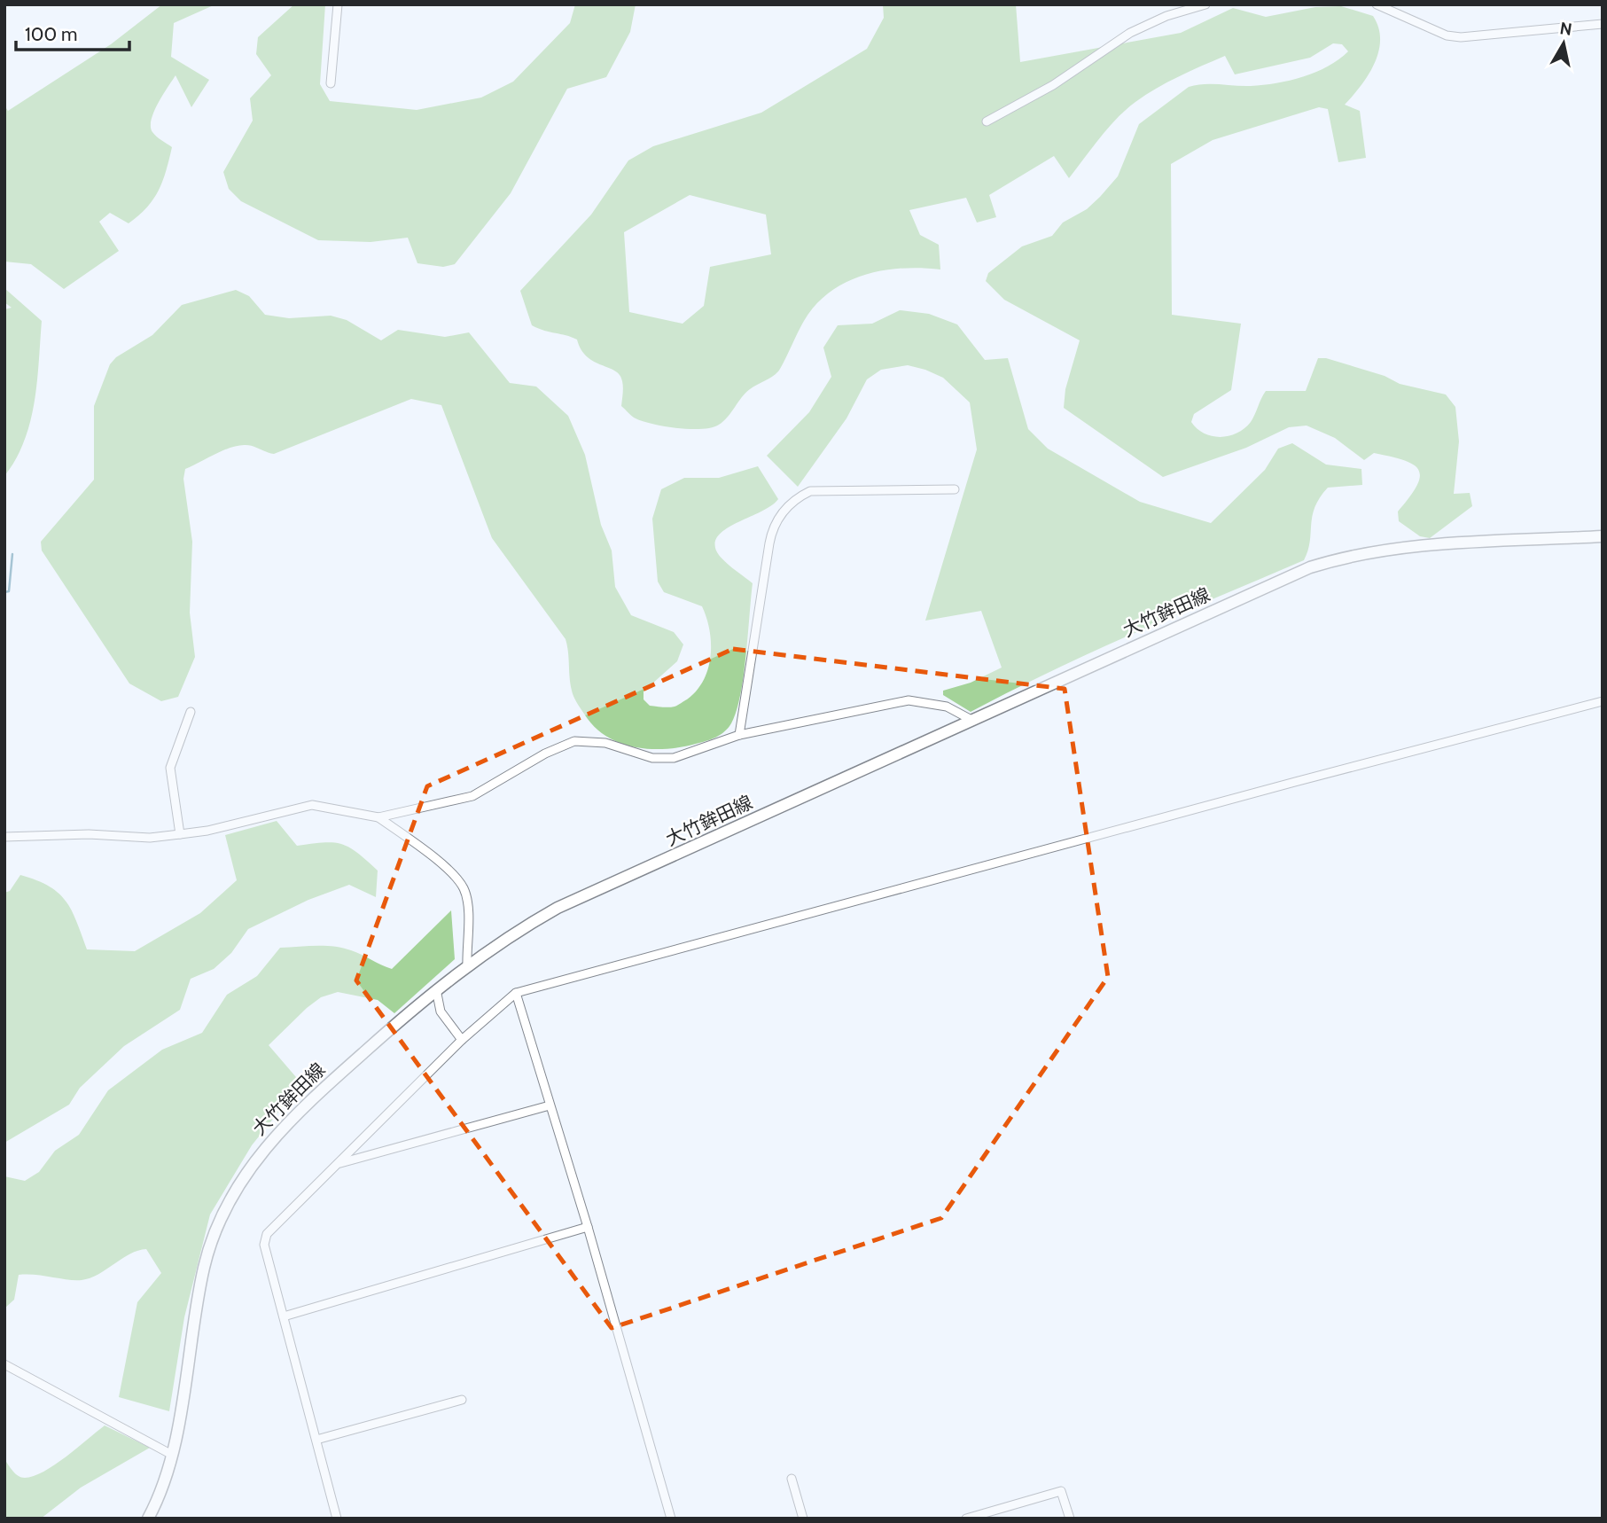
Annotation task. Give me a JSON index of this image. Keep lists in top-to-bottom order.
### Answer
{
  "streets": {
    "main road": ["大竹鉾田線"]
  },
  "scale_bar": "100 m",
  "north": "top"
}
